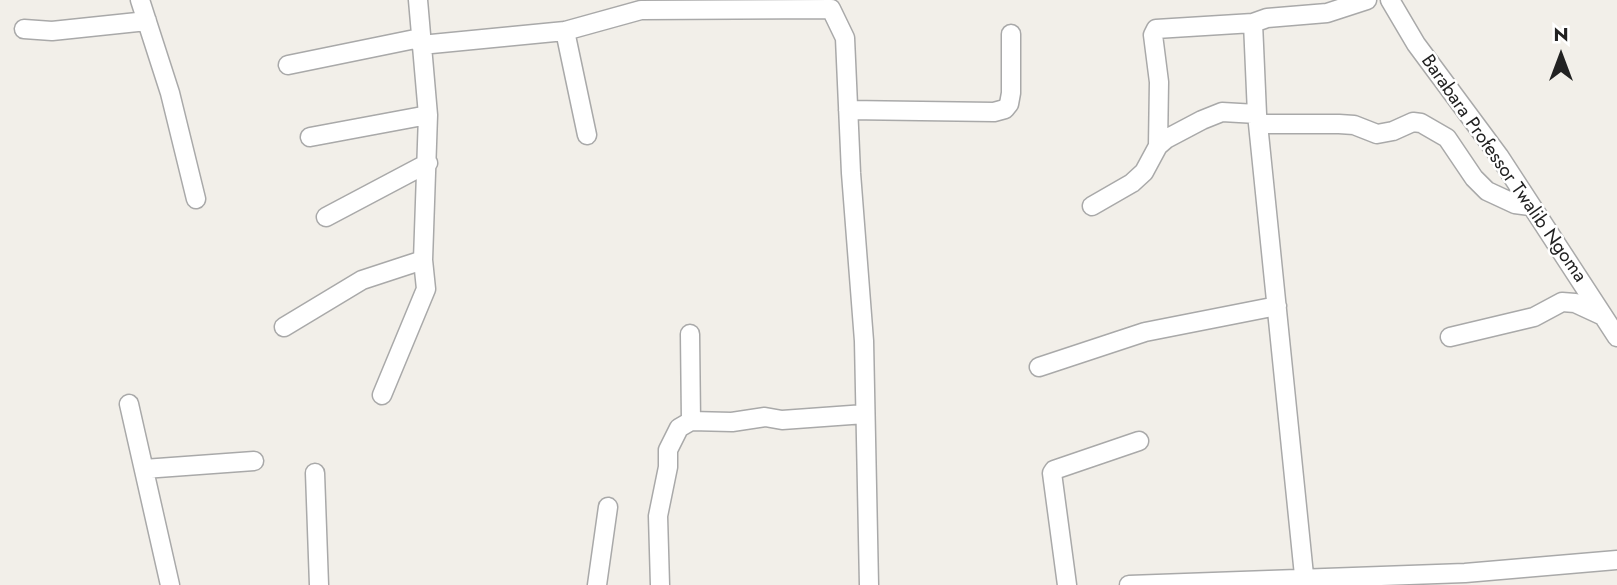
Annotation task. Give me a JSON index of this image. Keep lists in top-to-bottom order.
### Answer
{
  "streets": {
    "street": ["Barabara Professor Twalib Ngoma"]
  },
  "north": "top"
}
